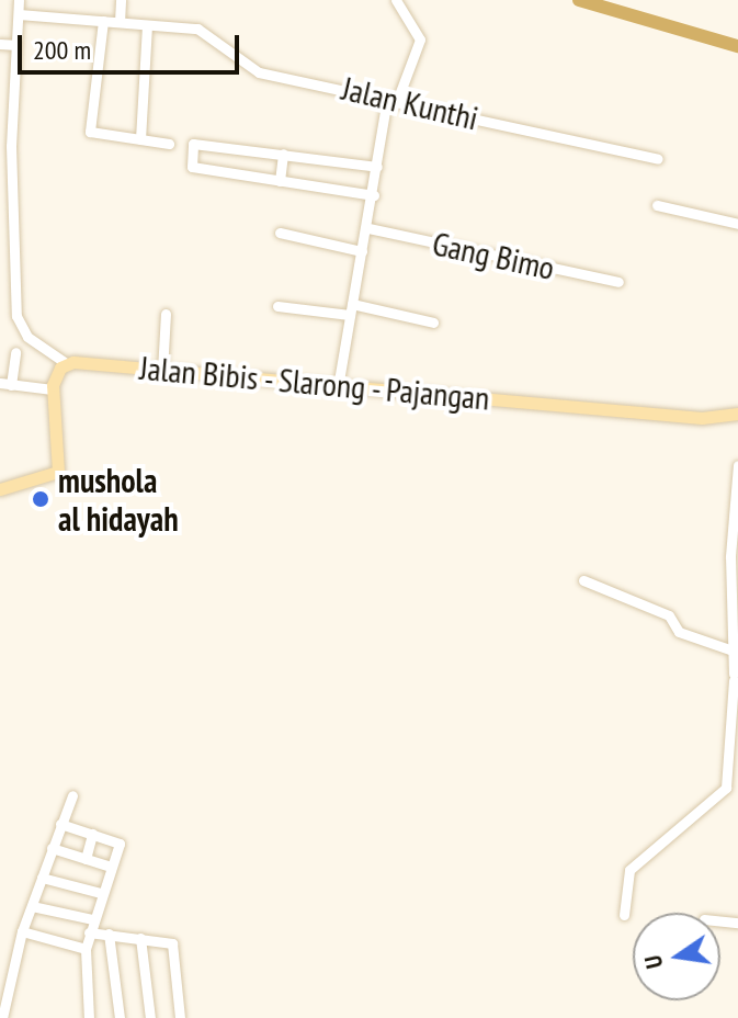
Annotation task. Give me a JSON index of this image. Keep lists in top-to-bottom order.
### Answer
{
  "streets": {
    "main road": ["Jalan Bibis - Slarong - Pajangan"],
    "street": ["Jalan Kunthi", "Gang Bimo"]
  },
  "places": ["mushola al hidayah"],
  "scale_bar": "200 m",
  "north": "left"
}
